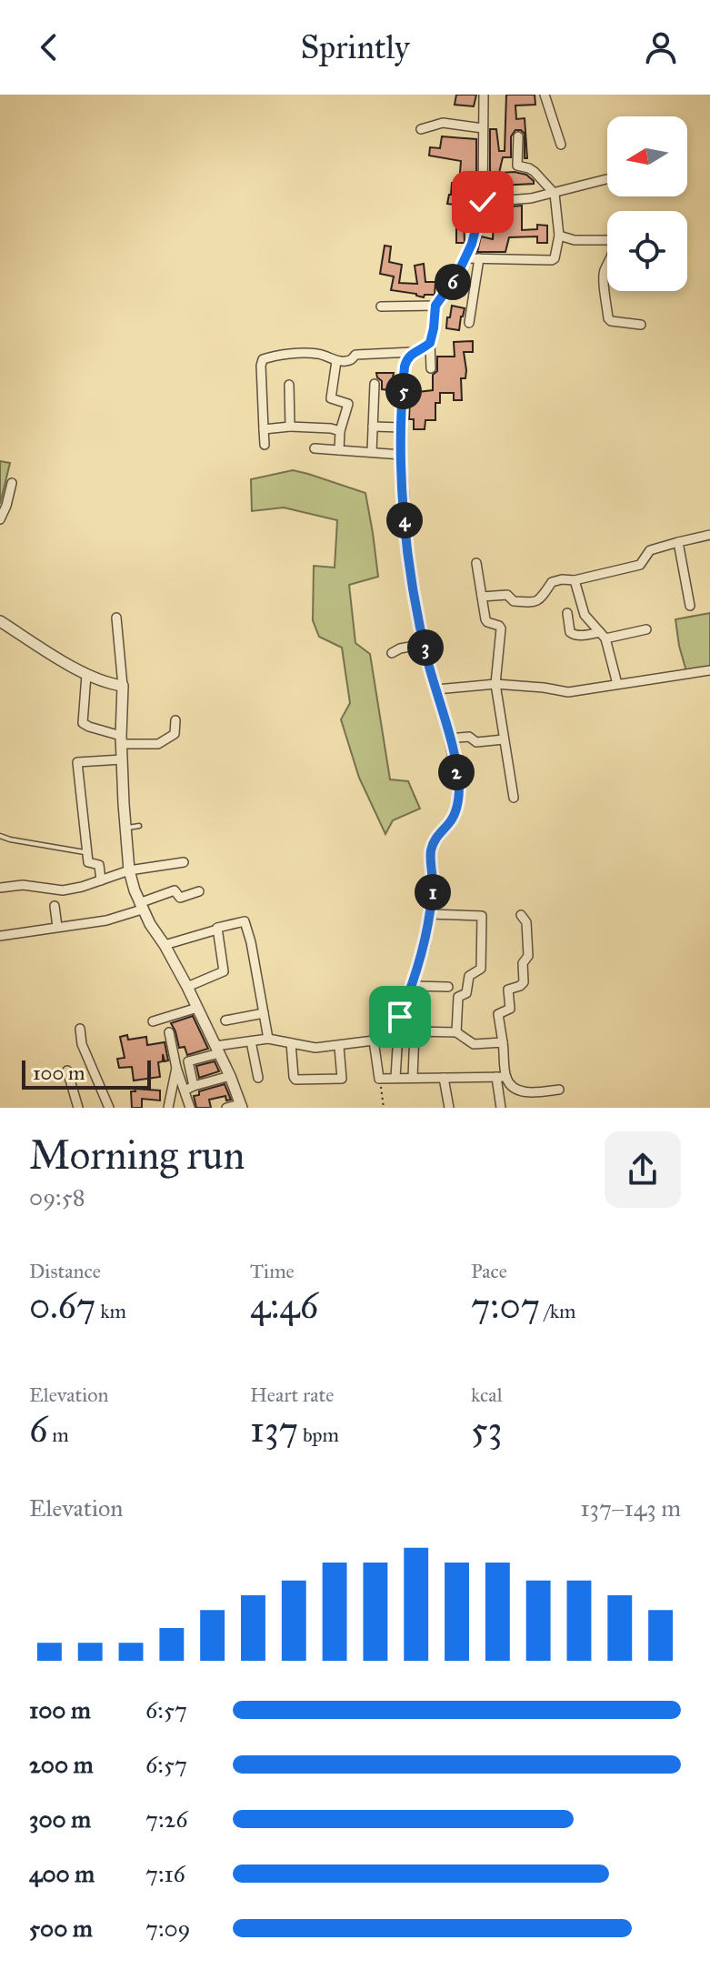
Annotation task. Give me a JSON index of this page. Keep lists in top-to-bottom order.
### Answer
{
  "scale_bar": "100 m",
  "north": "left",
  "page": {
    "header": "Sprintly",
    "pins": [
      "6",
      "5",
      "4",
      "3",
      "2",
      "1"
    ],
    "scale": "100 m",
    "heading": ["Morning run", "09:58"],
    "stats": [
      ["Distance", "0.67 km"],
      ["Time", "4:46"],
      ["Pace", "7:07 /km"],
      ["Elevation", "6 m"],
      ["Heart rate", "137 bpm"],
      ["kcal", "53"]
    ],
    "chart": ["Elevation", "137–143 m"],
    "list": [
      {
        "name": "100 m",
        "note": "6:57"
      },
      {
        "name": "200 m",
        "note": "6:57"
      },
      {
        "name": "300 m",
        "note": "7:26"
      },
      {
        "name": "400 m",
        "note": "7:16"
      },
      {
        "name": "500 m",
        "note": "7:09"
      }
    ]
  }
}
